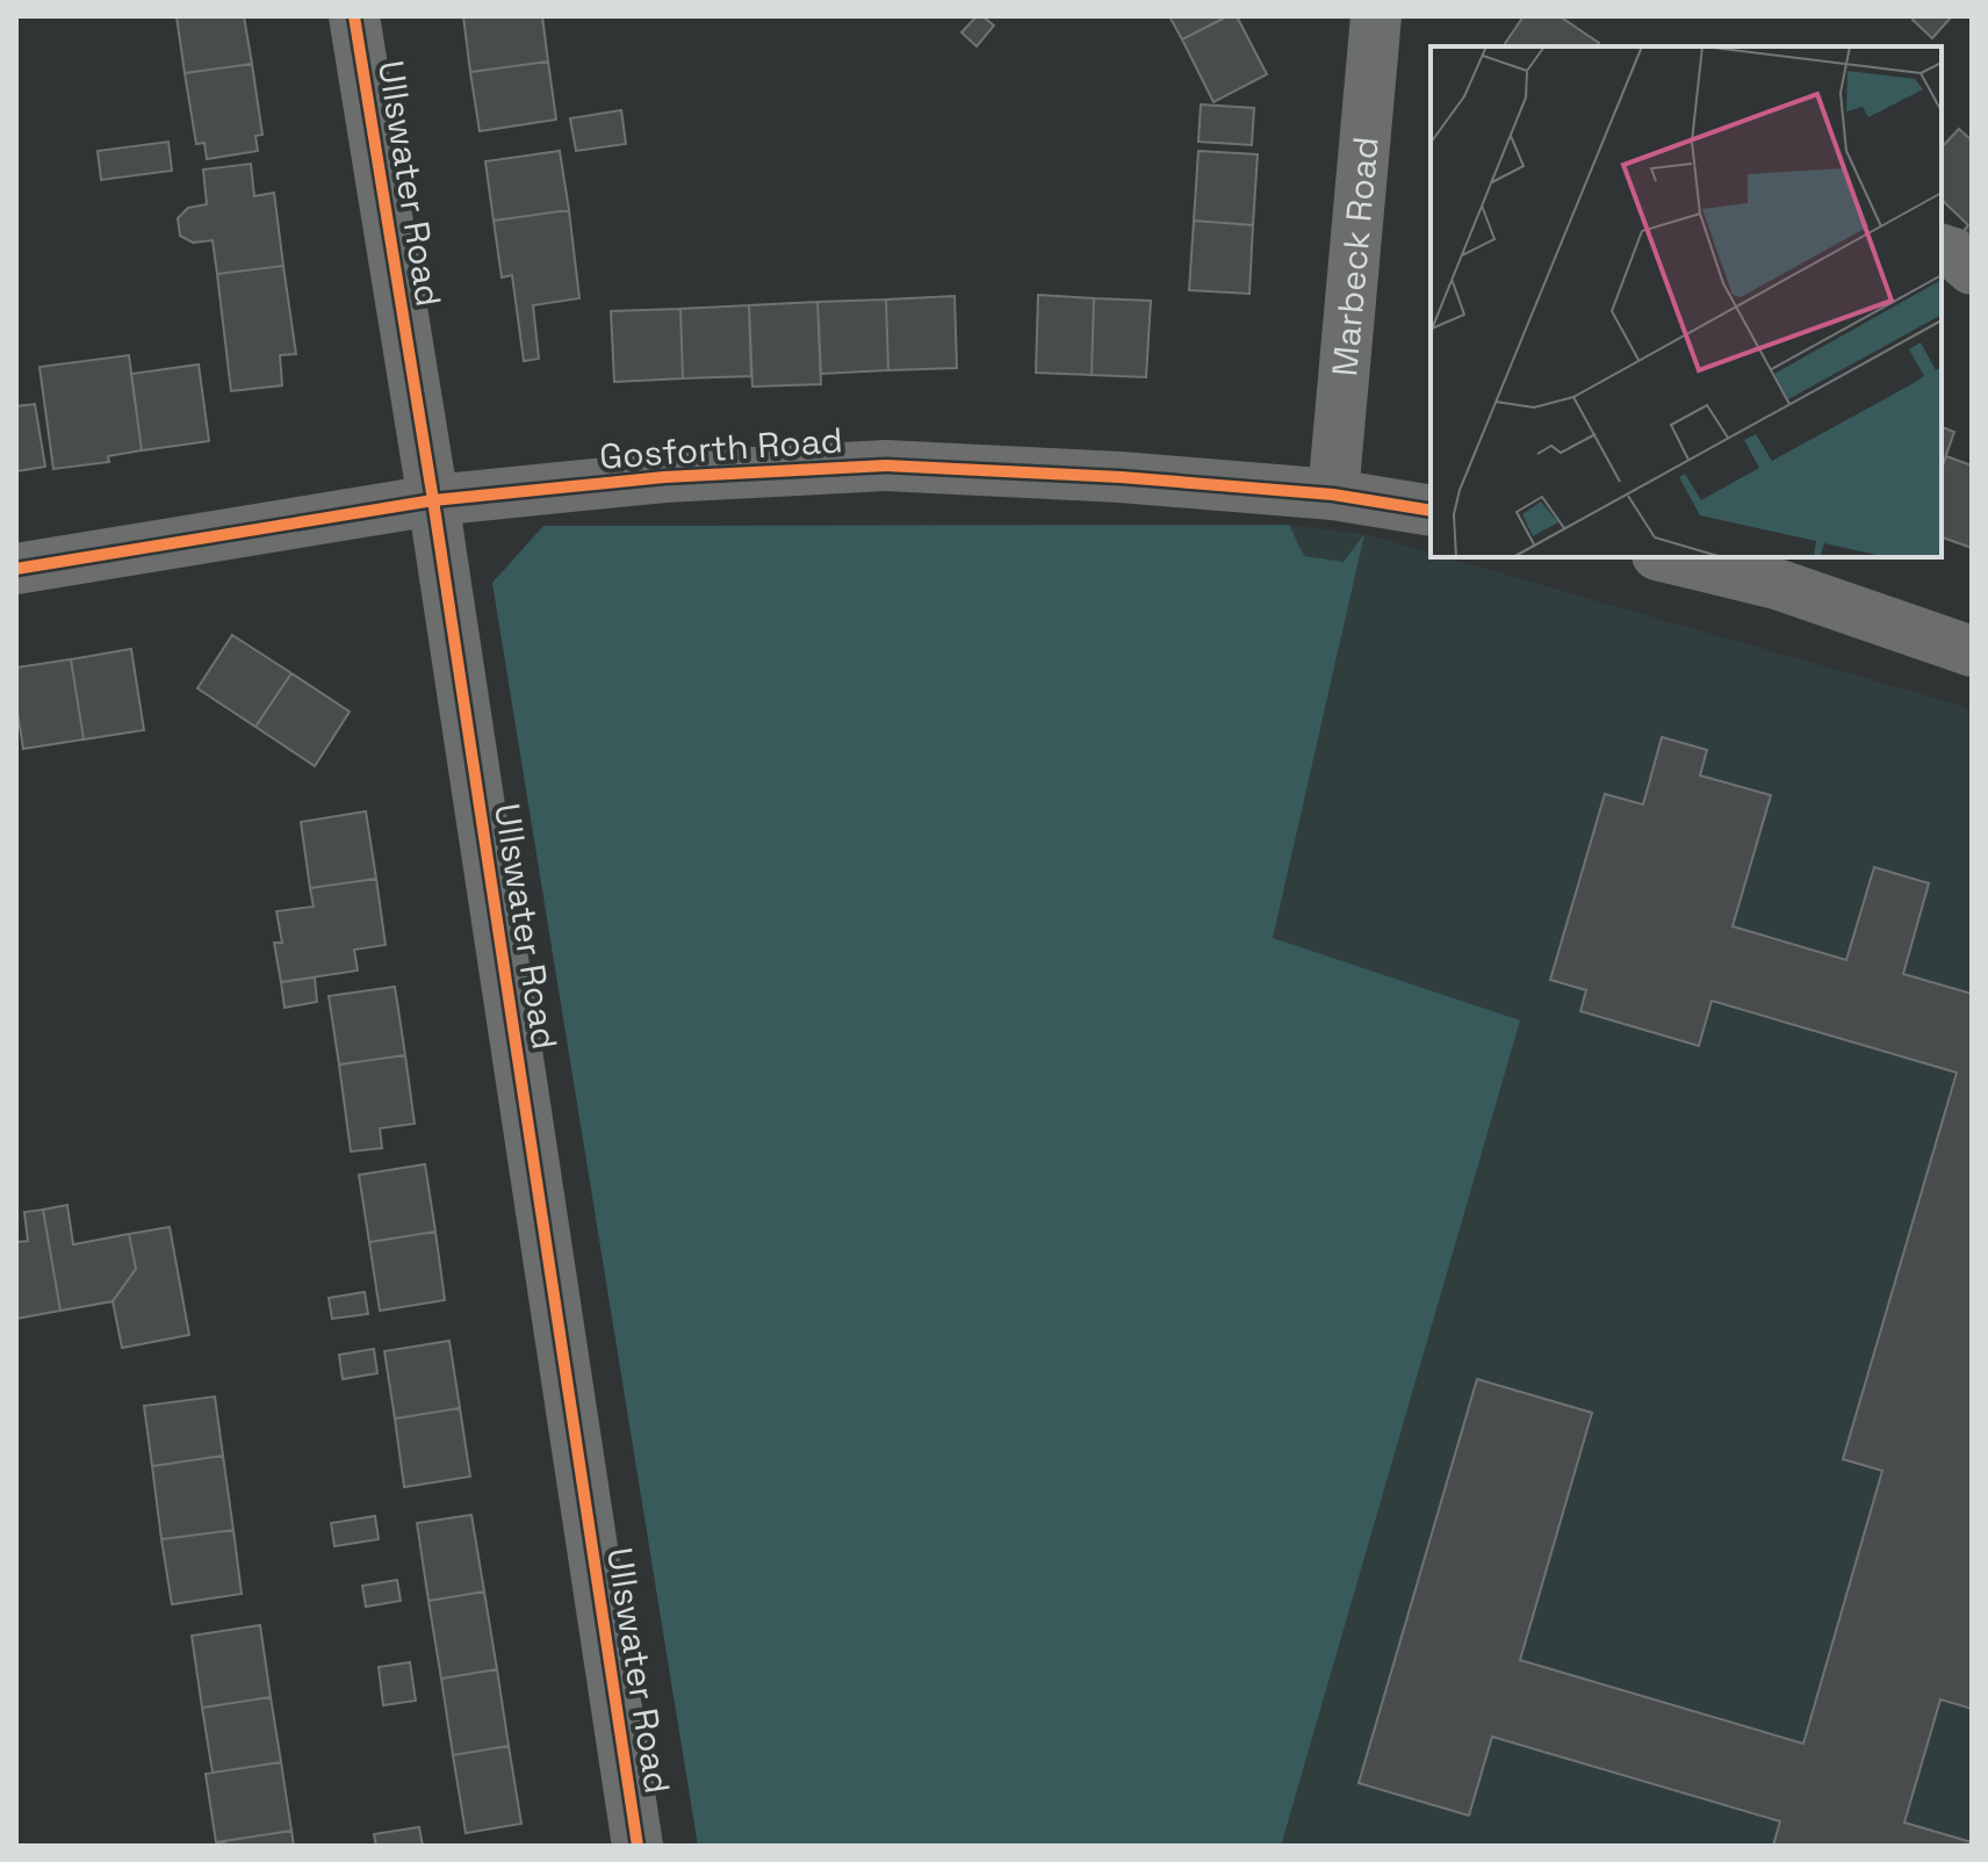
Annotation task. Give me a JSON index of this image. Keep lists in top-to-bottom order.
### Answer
{
  "streets": {
    "street": ["Ullswater Road", "Marbeck Road", "Gosforth Road"]
  },
  "crossings": [
    ["Ullswater Road", "Gosforth Road"],
    ["Marbeck Road", "Gosforth Road"]
  ]
}
